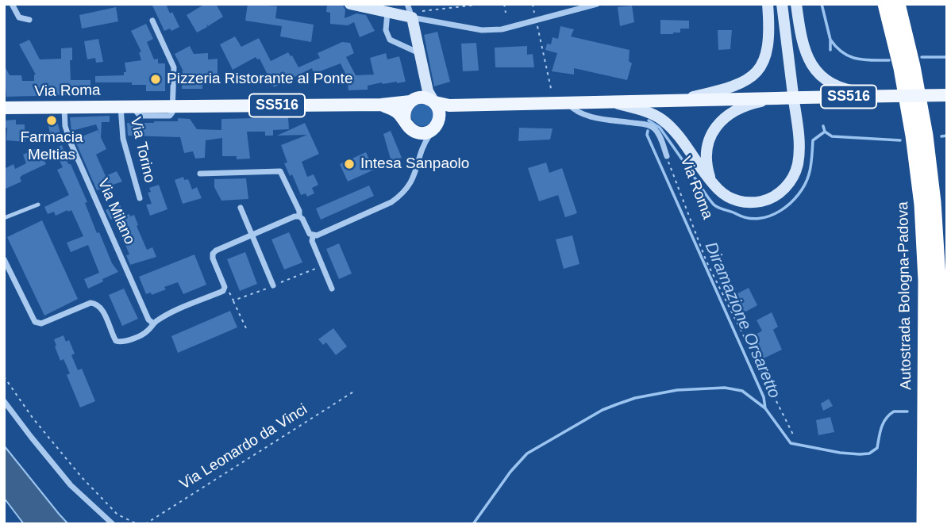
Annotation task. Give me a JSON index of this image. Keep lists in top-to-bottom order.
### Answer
{
  "streets": {
    "highway": ["Autostrada Bologna-Padova"],
    "main road": ["Via Roma", "SS516"],
    "street": ["Via Torino", "Via Milano"],
    "path": ["Via Leonardo da Vinci"]
  },
  "crossings": [
    ["Via Roma", "SS516"],
    ["Via Roma", "Via Torino"],
    ["Via Roma", "Via Milano"]
  ],
  "water": ["Diramazione Orsaretto"],
  "places": ["Pizzeria Ristorante al Ponte", "Farmacia Meltias", "Intesa Sanpaolo"]
}
